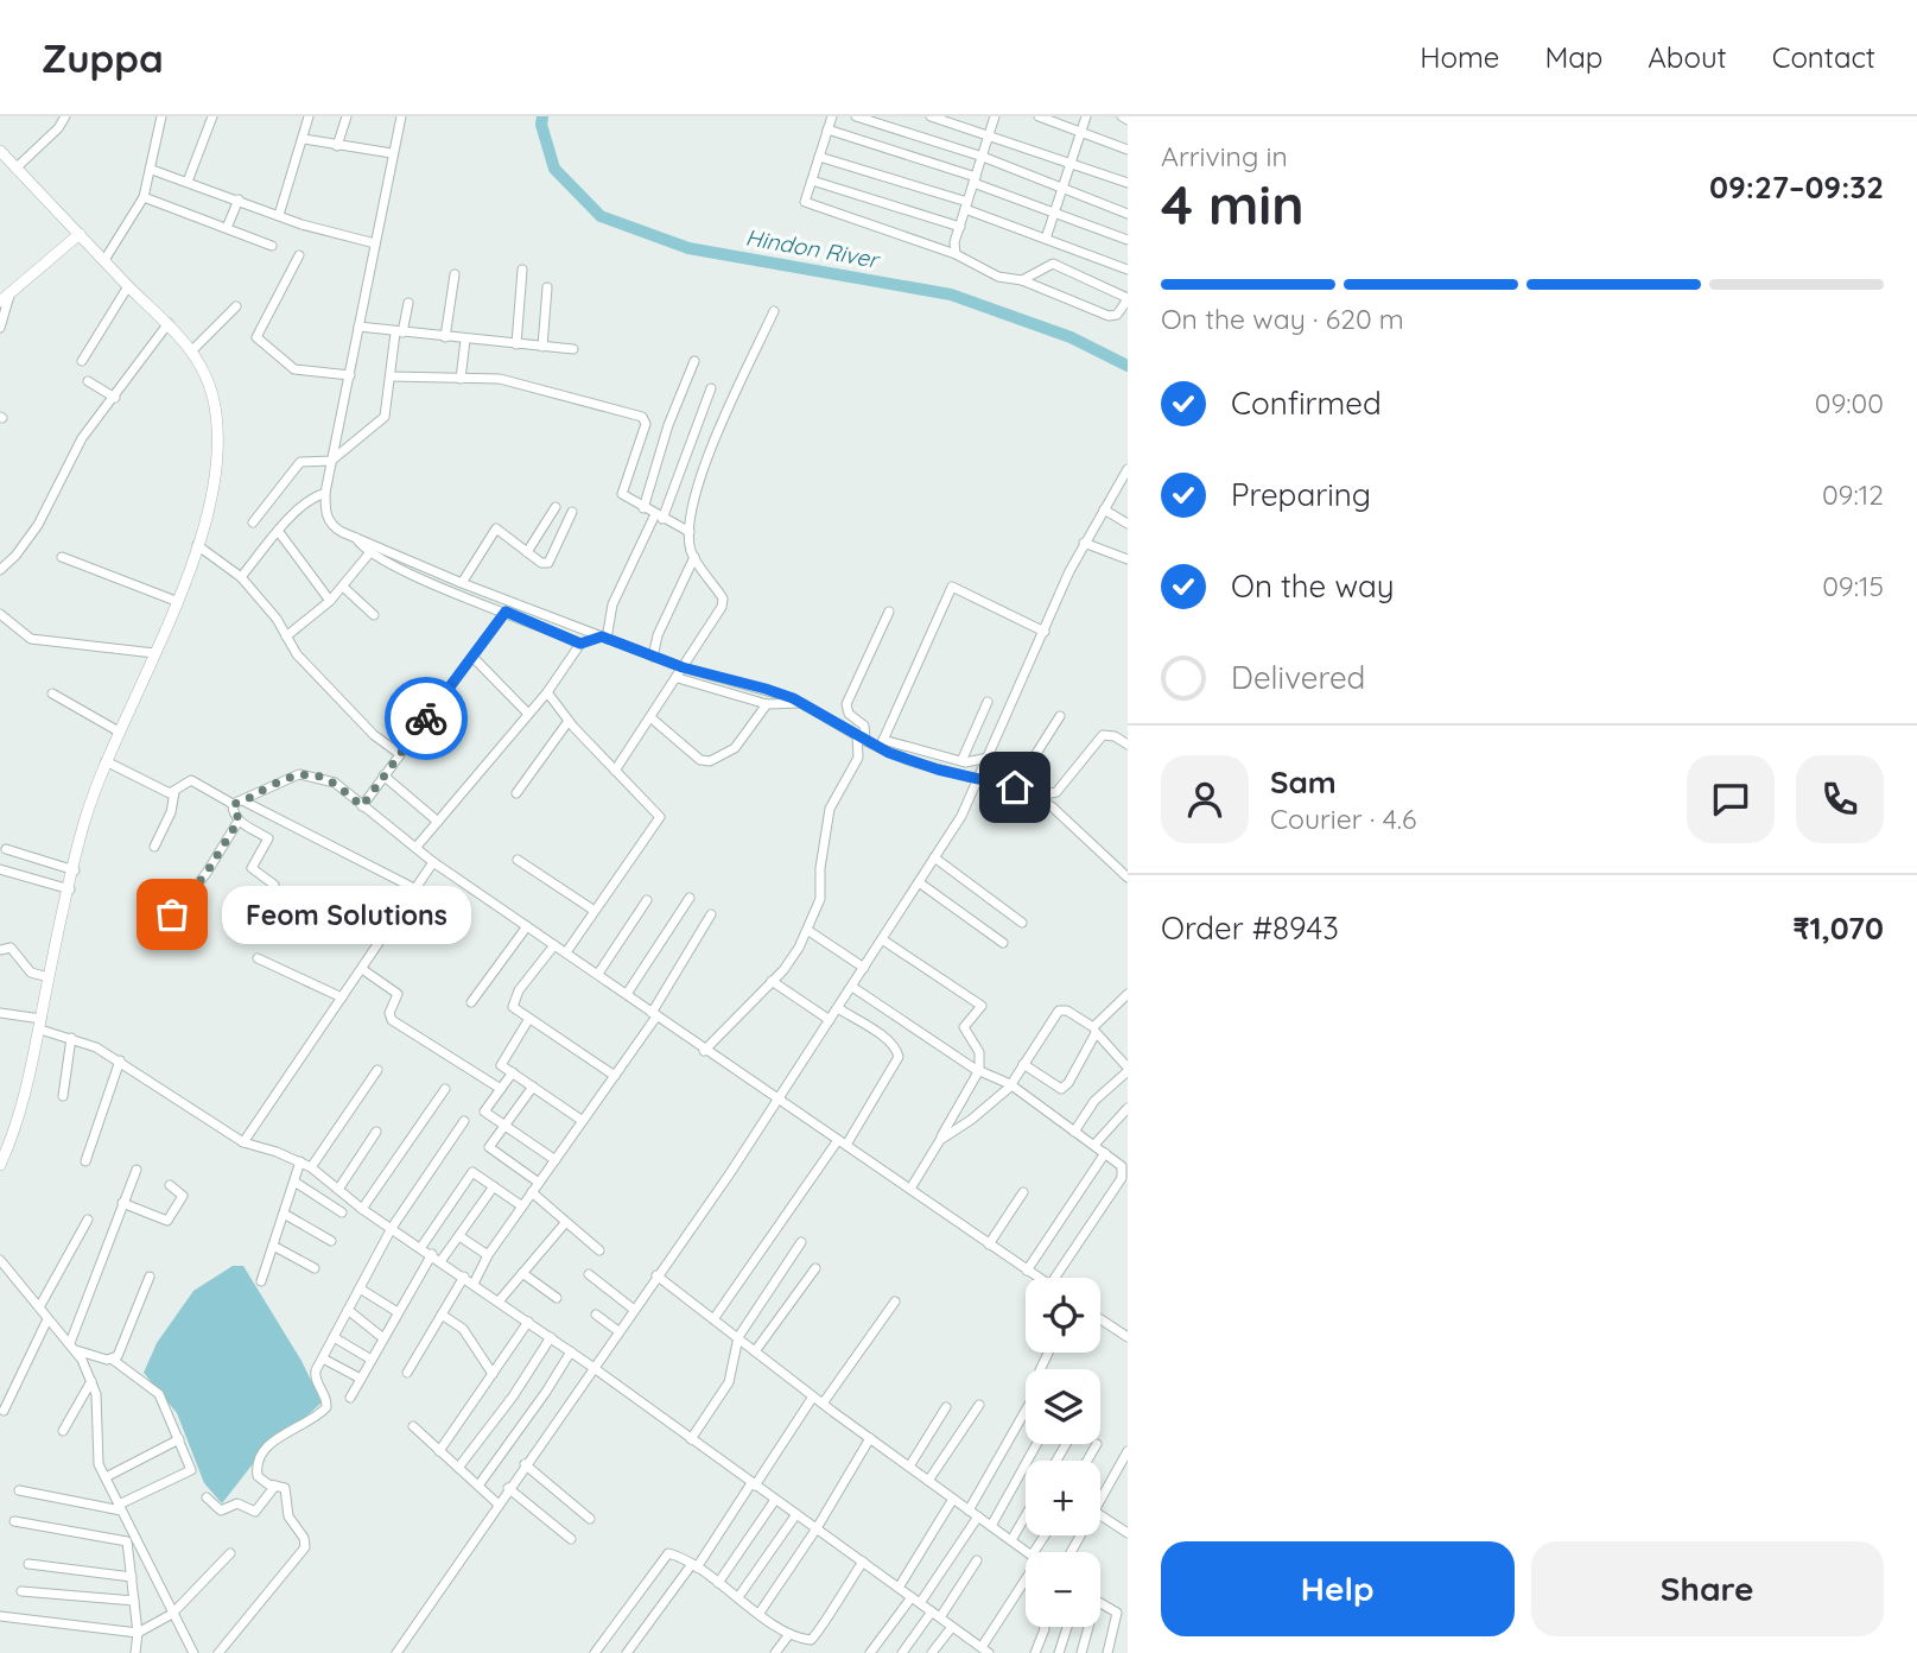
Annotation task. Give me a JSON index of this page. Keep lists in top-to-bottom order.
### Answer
{
  "water": ["Hindon River"],
  "places": ["Feom Solutions"],
  "page": {
    "header": "Zuppa",
    "nav": [
      "Home",
      "Map",
      "About",
      "Contact"
    ],
    "heading": ["4 min", "Arriving in", "09:27–09:32"],
    "panel": [
      "Sam",
      "Courier · 4.6",
      "Order #8943",
      "₹1,070"
    ],
    "bar": "On the way · 620 m",
    "list": [
      ["Confirmed", "09:00"],
      ["Preparing", "09:12"],
      ["On the way", "09:15"],
      "Delivered"
    ],
    "bubble": "Feom Solutions",
    "map_buttons": ["+", "−"],
    "buttons": ["Help", "Share"]
  }
}
